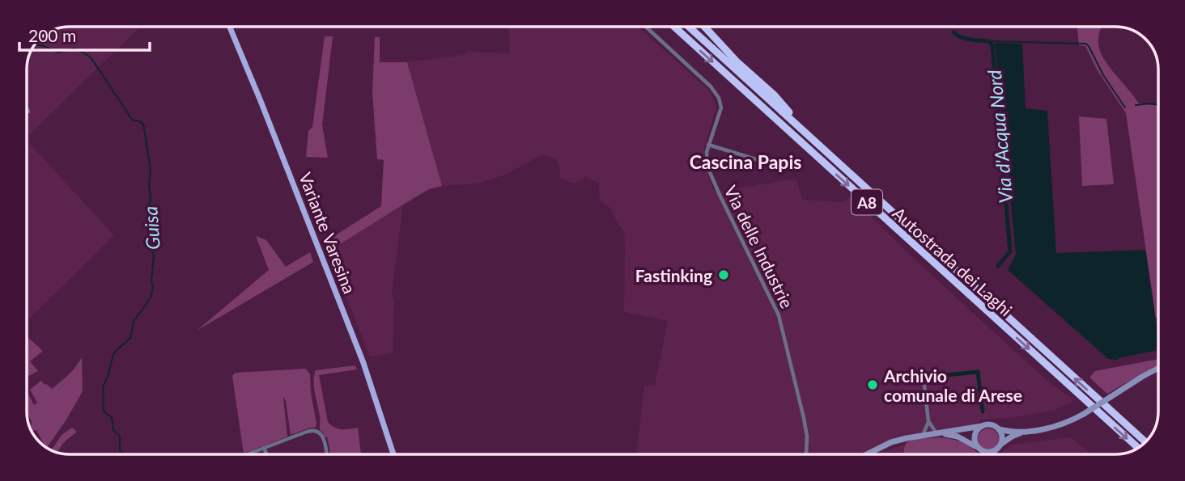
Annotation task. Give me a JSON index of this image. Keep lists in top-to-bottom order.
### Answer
{
  "streets": {
    "highway": ["A8", "Autostrada dei Laghi"],
    "main road": ["Variante Varesina"],
    "street": ["Via delle Industrie"]
  },
  "districts": ["Cascina Papis"],
  "water": ["Via d'Acqua Nord", "Guisa"],
  "places": ["Fastinking", "Archivio comunale di Arese"],
  "scale_bar": "200 m"
}
